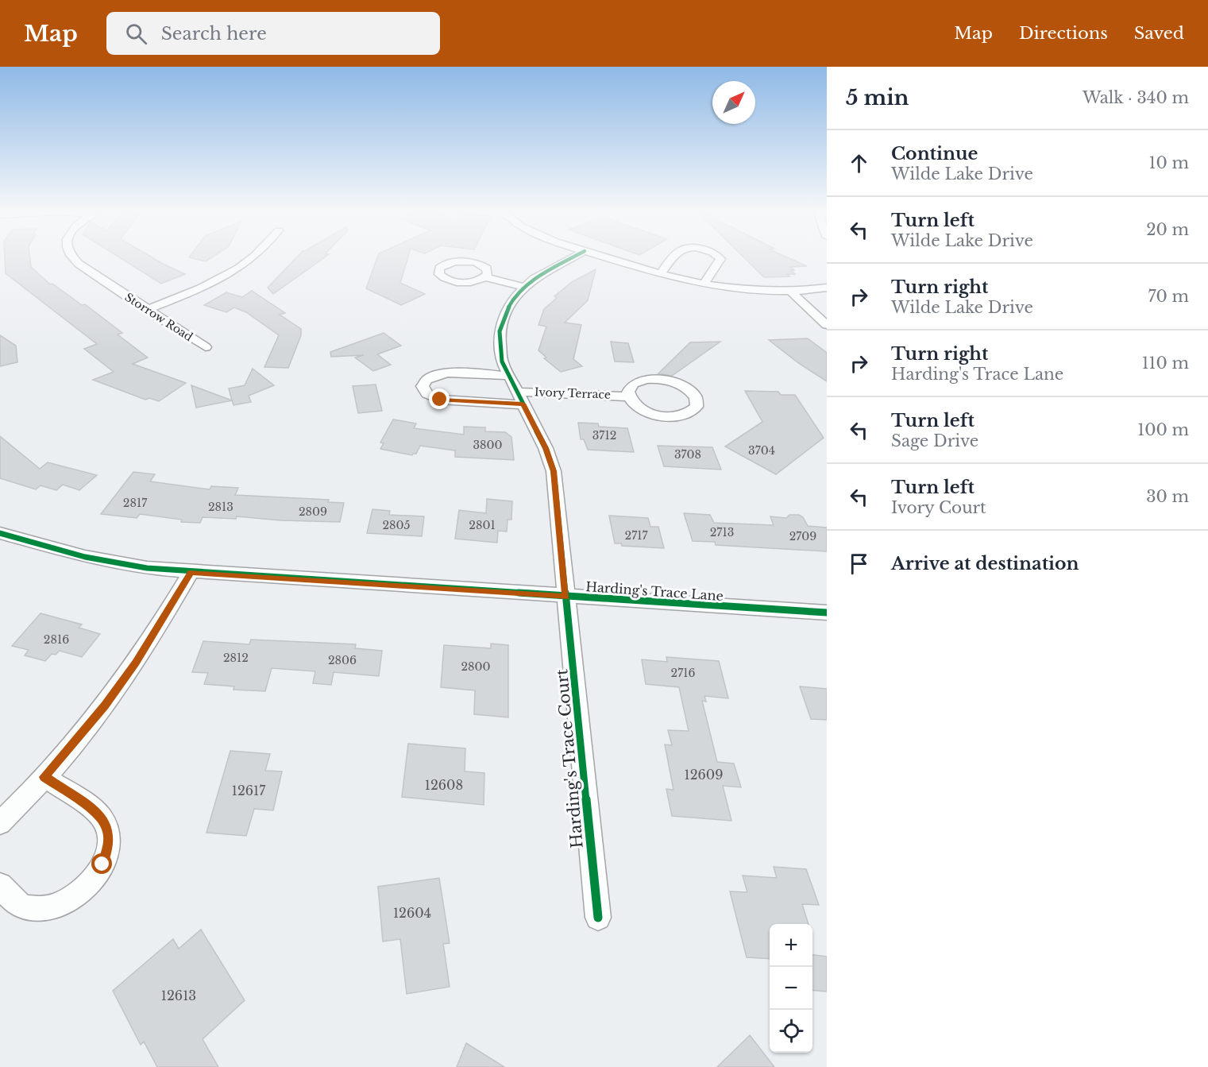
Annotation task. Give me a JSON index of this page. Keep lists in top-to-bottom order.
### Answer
{
  "streets": {
    "street": [
      "Storrow Road",
      "Ivory Terrace",
      "Harding's Trace Lane",
      "Harding's Trace Court"
    ]
  },
  "crossings": [
    ["Ivory Terrace", "Harding's Trace Court"],
    ["Harding's Trace Lane", "Harding's Trace Court"]
  ],
  "house_numbers": [
    "3712",
    "3800",
    "3704",
    "3708",
    "2817",
    "2813",
    "2809",
    "2805",
    "2801",
    "2713",
    "2717",
    "2709",
    "2816",
    "2812",
    "2806",
    "2800",
    "2716",
    "12609",
    "12608",
    "12617",
    "12604",
    "12613"
  ],
  "north": "top right",
  "page": {
    "header": "Map",
    "search": "Search here",
    "nav": ["Map", "Directions", "Saved"],
    "heading": ["5 min", "Walk · 340 m"],
    "list": [
      ["Continue", "Wilde Lake Drive", "10 m"],
      ["Turn left", "Wilde Lake Drive", "20 m"],
      ["Turn right", "Wilde Lake Drive", "70 m"],
      ["Turn right", "Harding's Trace Lane", "110 m"],
      ["Turn left", "Sage Drive", "100 m"],
      ["Turn left", "Ivory Court", "30 m"],
      "Arrive at destination"
    ],
    "map_buttons": ["+", "−"]
  }
}
